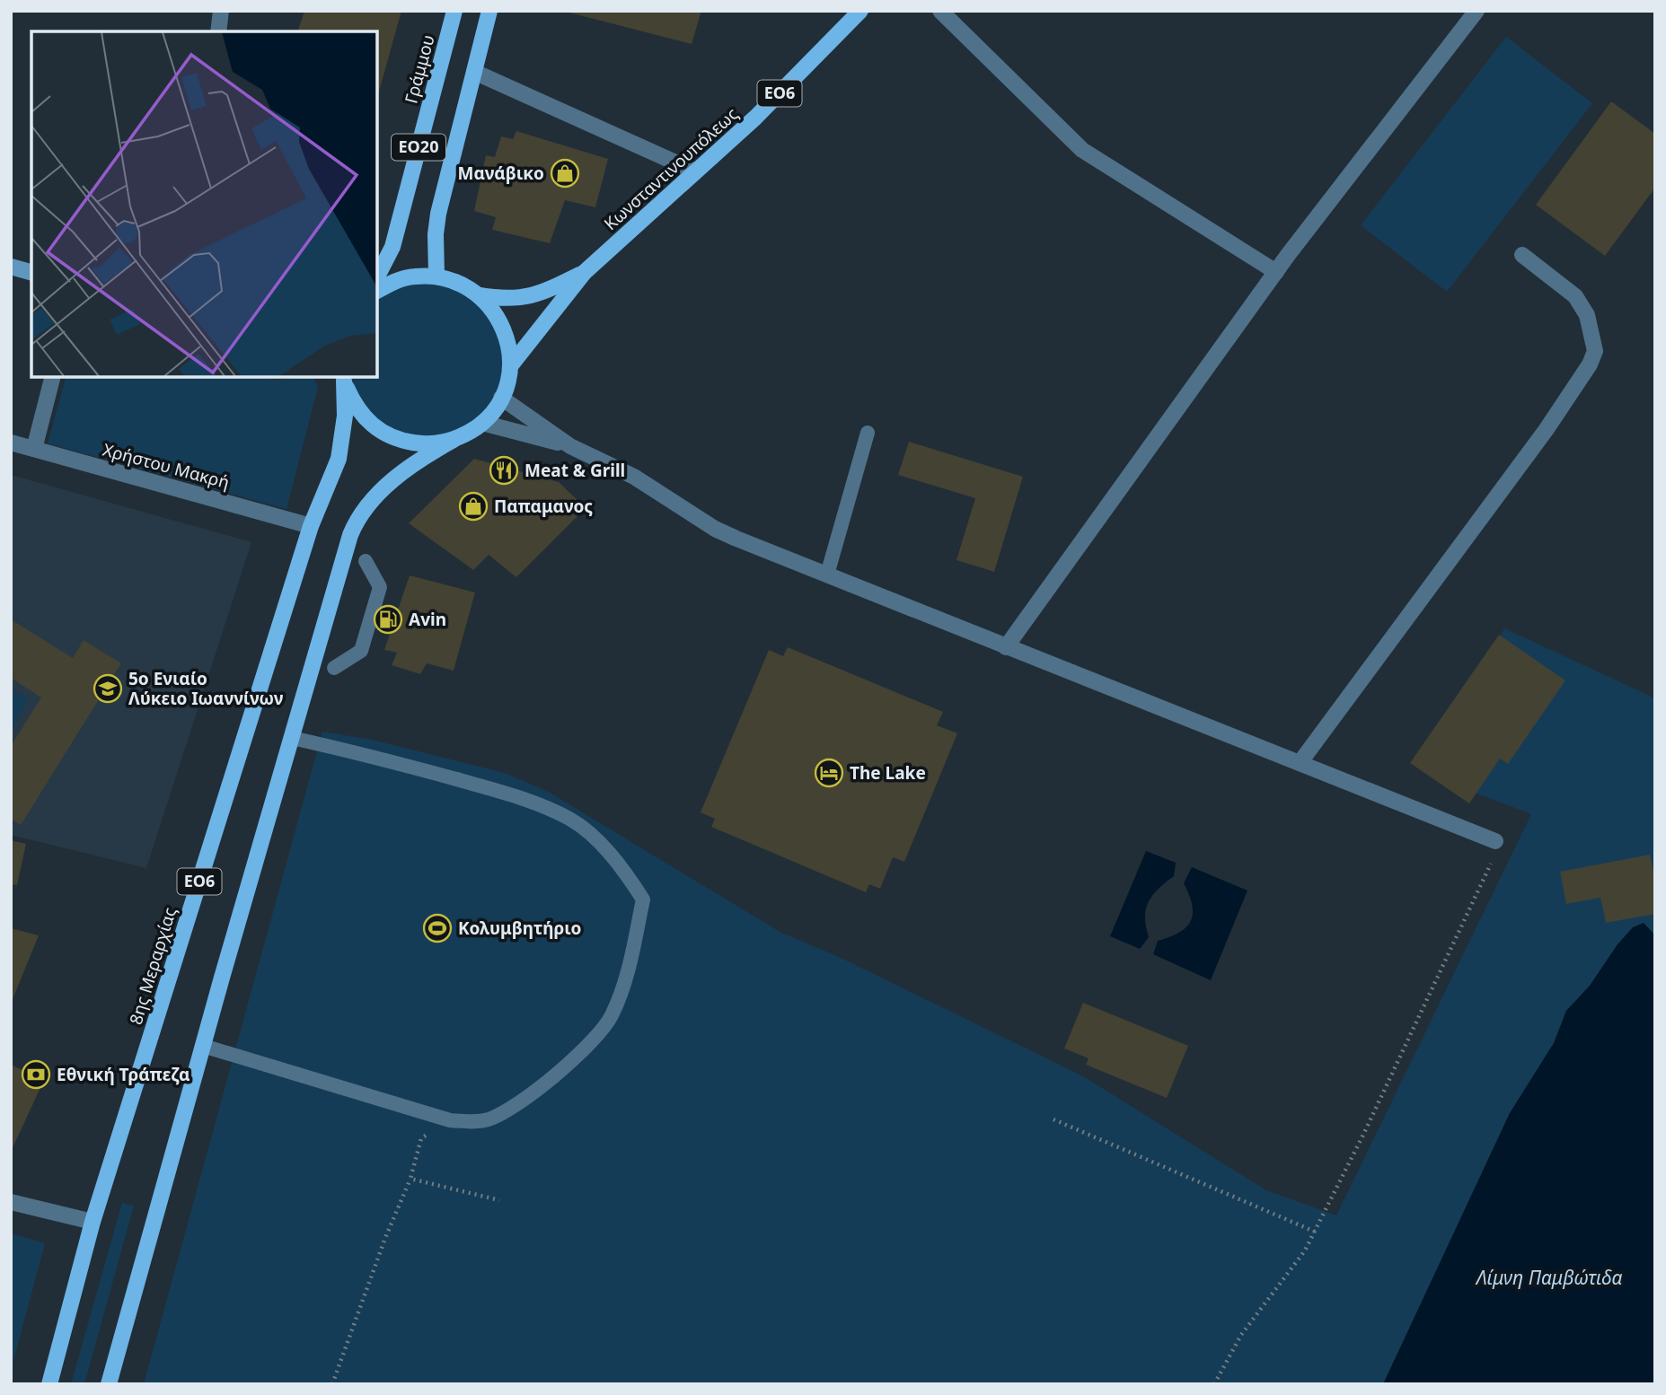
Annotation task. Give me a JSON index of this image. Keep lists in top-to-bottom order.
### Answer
{
  "streets": {
    "main road": [
      "Γράμμου",
      "ΕΟ6",
      "ΕΟ20",
      "Κωνσταντινουπόλεως",
      "8ης Μεραρχίας"
    ],
    "street": ["Χρήστου Μακρή"]
  },
  "crossings": [
    ["ΕΟ6", "ΕΟ20"],
    ["ΕΟ6", "Κωνσταντινουπόλεως"],
    ["ΕΟ6", "8ης Μεραρχίας"],
    ["Χρήστου Μακρή", "8ης Μεραρχίας"]
  ],
  "water": ["Λίμνη Παμβώτιδα"],
  "places": {
    "shop": ["Μανάβικο", "Παπαμανος"],
    "restaurant": ["Meat & Grill"],
    "fuel station": ["Avin"],
    "school or university": ["5ο Ενιαίο Λύκειο Ιωαννίνων"],
    "hotel": ["The Lake"],
    "sports": ["Κολυμβητήριο"],
    "bank": ["Εθνική Τράπεζα"]
  }
}
